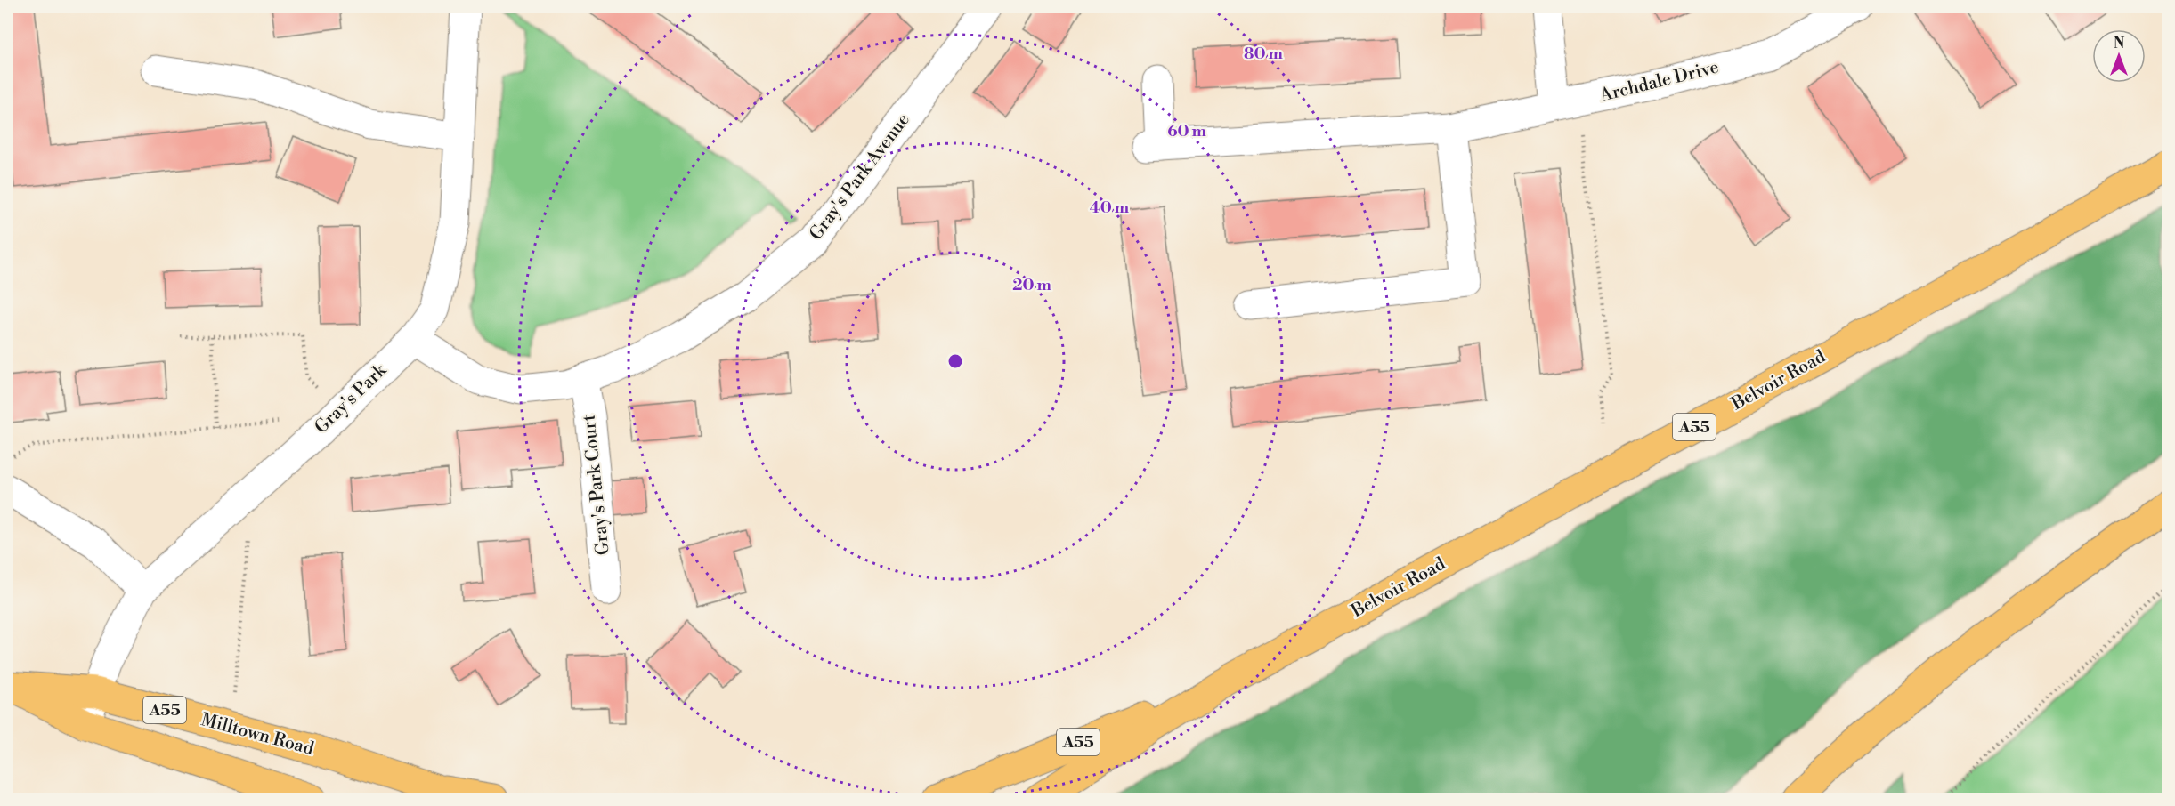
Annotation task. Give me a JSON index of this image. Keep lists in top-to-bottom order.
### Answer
{
  "streets": {
    "highway": ["Belvoir Road", "A55", "Milltown Road"],
    "street": [
      "Archdale Drive",
      "Gray's Park Avenue",
      "Gray's Park",
      "Gray's Park Court"
    ]
  },
  "crossings": [
    ["Gray's Park Avenue", "Gray's Park"],
    ["Gray's Park Avenue", "Gray's Park Court"],
    ["Gray's Park", "Milltown Road"],
    ["A55", "Milltown Road"]
  ],
  "north": "top",
  "rings": [
    "80 m",
    "60 m",
    "40 m",
    "20 m"
  ]
}
